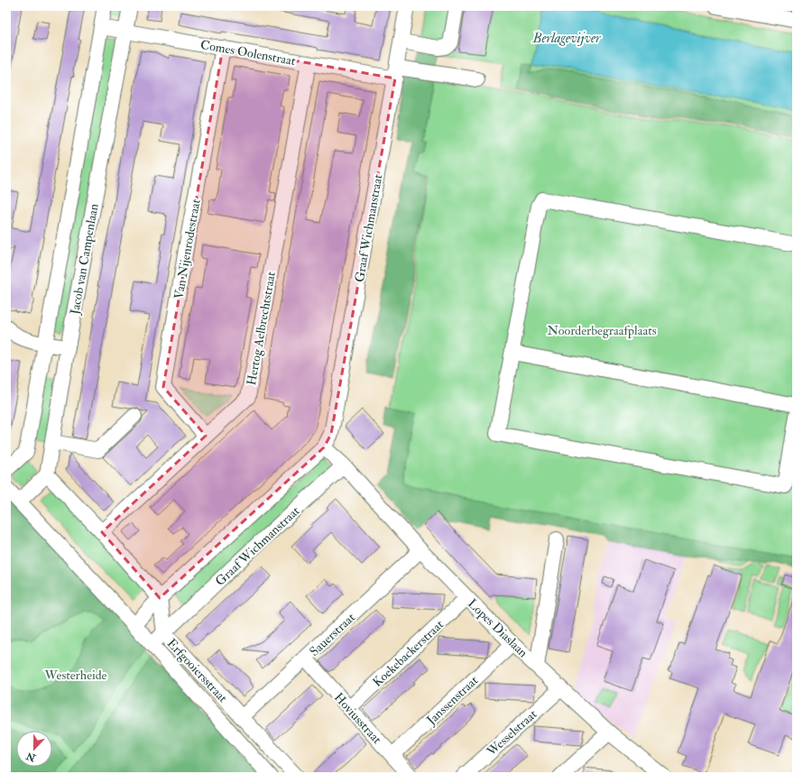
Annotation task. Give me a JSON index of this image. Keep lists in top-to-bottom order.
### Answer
{
  "streets": {
    "street": [
      "Comes Oolenstraat",
      "Graaf Wichmanstraat",
      "Van Nijenrodestraat",
      "Jacob van Campenlaan",
      "Hertog Aelbrechtstraat",
      "Lopes Diaslaan",
      "Sauerstraat",
      "Koekebackerstraat",
      "Erfgooiersstraat",
      "Janssenstraat",
      "Hoviusstraat",
      "Wesselstraat"
    ]
  },
  "crossings": [
    ["Comes Oolenstraat", "Graaf Wichmanstraat"],
    ["Comes Oolenstraat", "Van Nijenrodestraat"],
    ["Comes Oolenstraat", "Jacob van Campenlaan"],
    ["Comes Oolenstraat", "Hertog Aelbrechtstraat"],
    ["Graaf Wichmanstraat", "Lopes Diaslaan"],
    ["Graaf Wichmanstraat", "Erfgooiersstraat"],
    ["Van Nijenrodestraat", "Hertog Aelbrechtstraat"],
    ["Lopes Diaslaan", "Sauerstraat"],
    ["Lopes Diaslaan", "Koekebackerstraat"],
    ["Lopes Diaslaan", "Janssenstraat"],
    ["Lopes Diaslaan", "Wesselstraat"],
    ["Sauerstraat", "Erfgooiersstraat"],
    ["Sauerstraat", "Hoviusstraat"],
    ["Koekebackerstraat", "Hoviusstraat"],
    ["Janssenstraat", "Hoviusstraat"]
  ],
  "water": ["Berlagevijver"],
  "parks": ["Noorderbegraafplaats", "Westerheide"],
  "north": "bottom"
}
